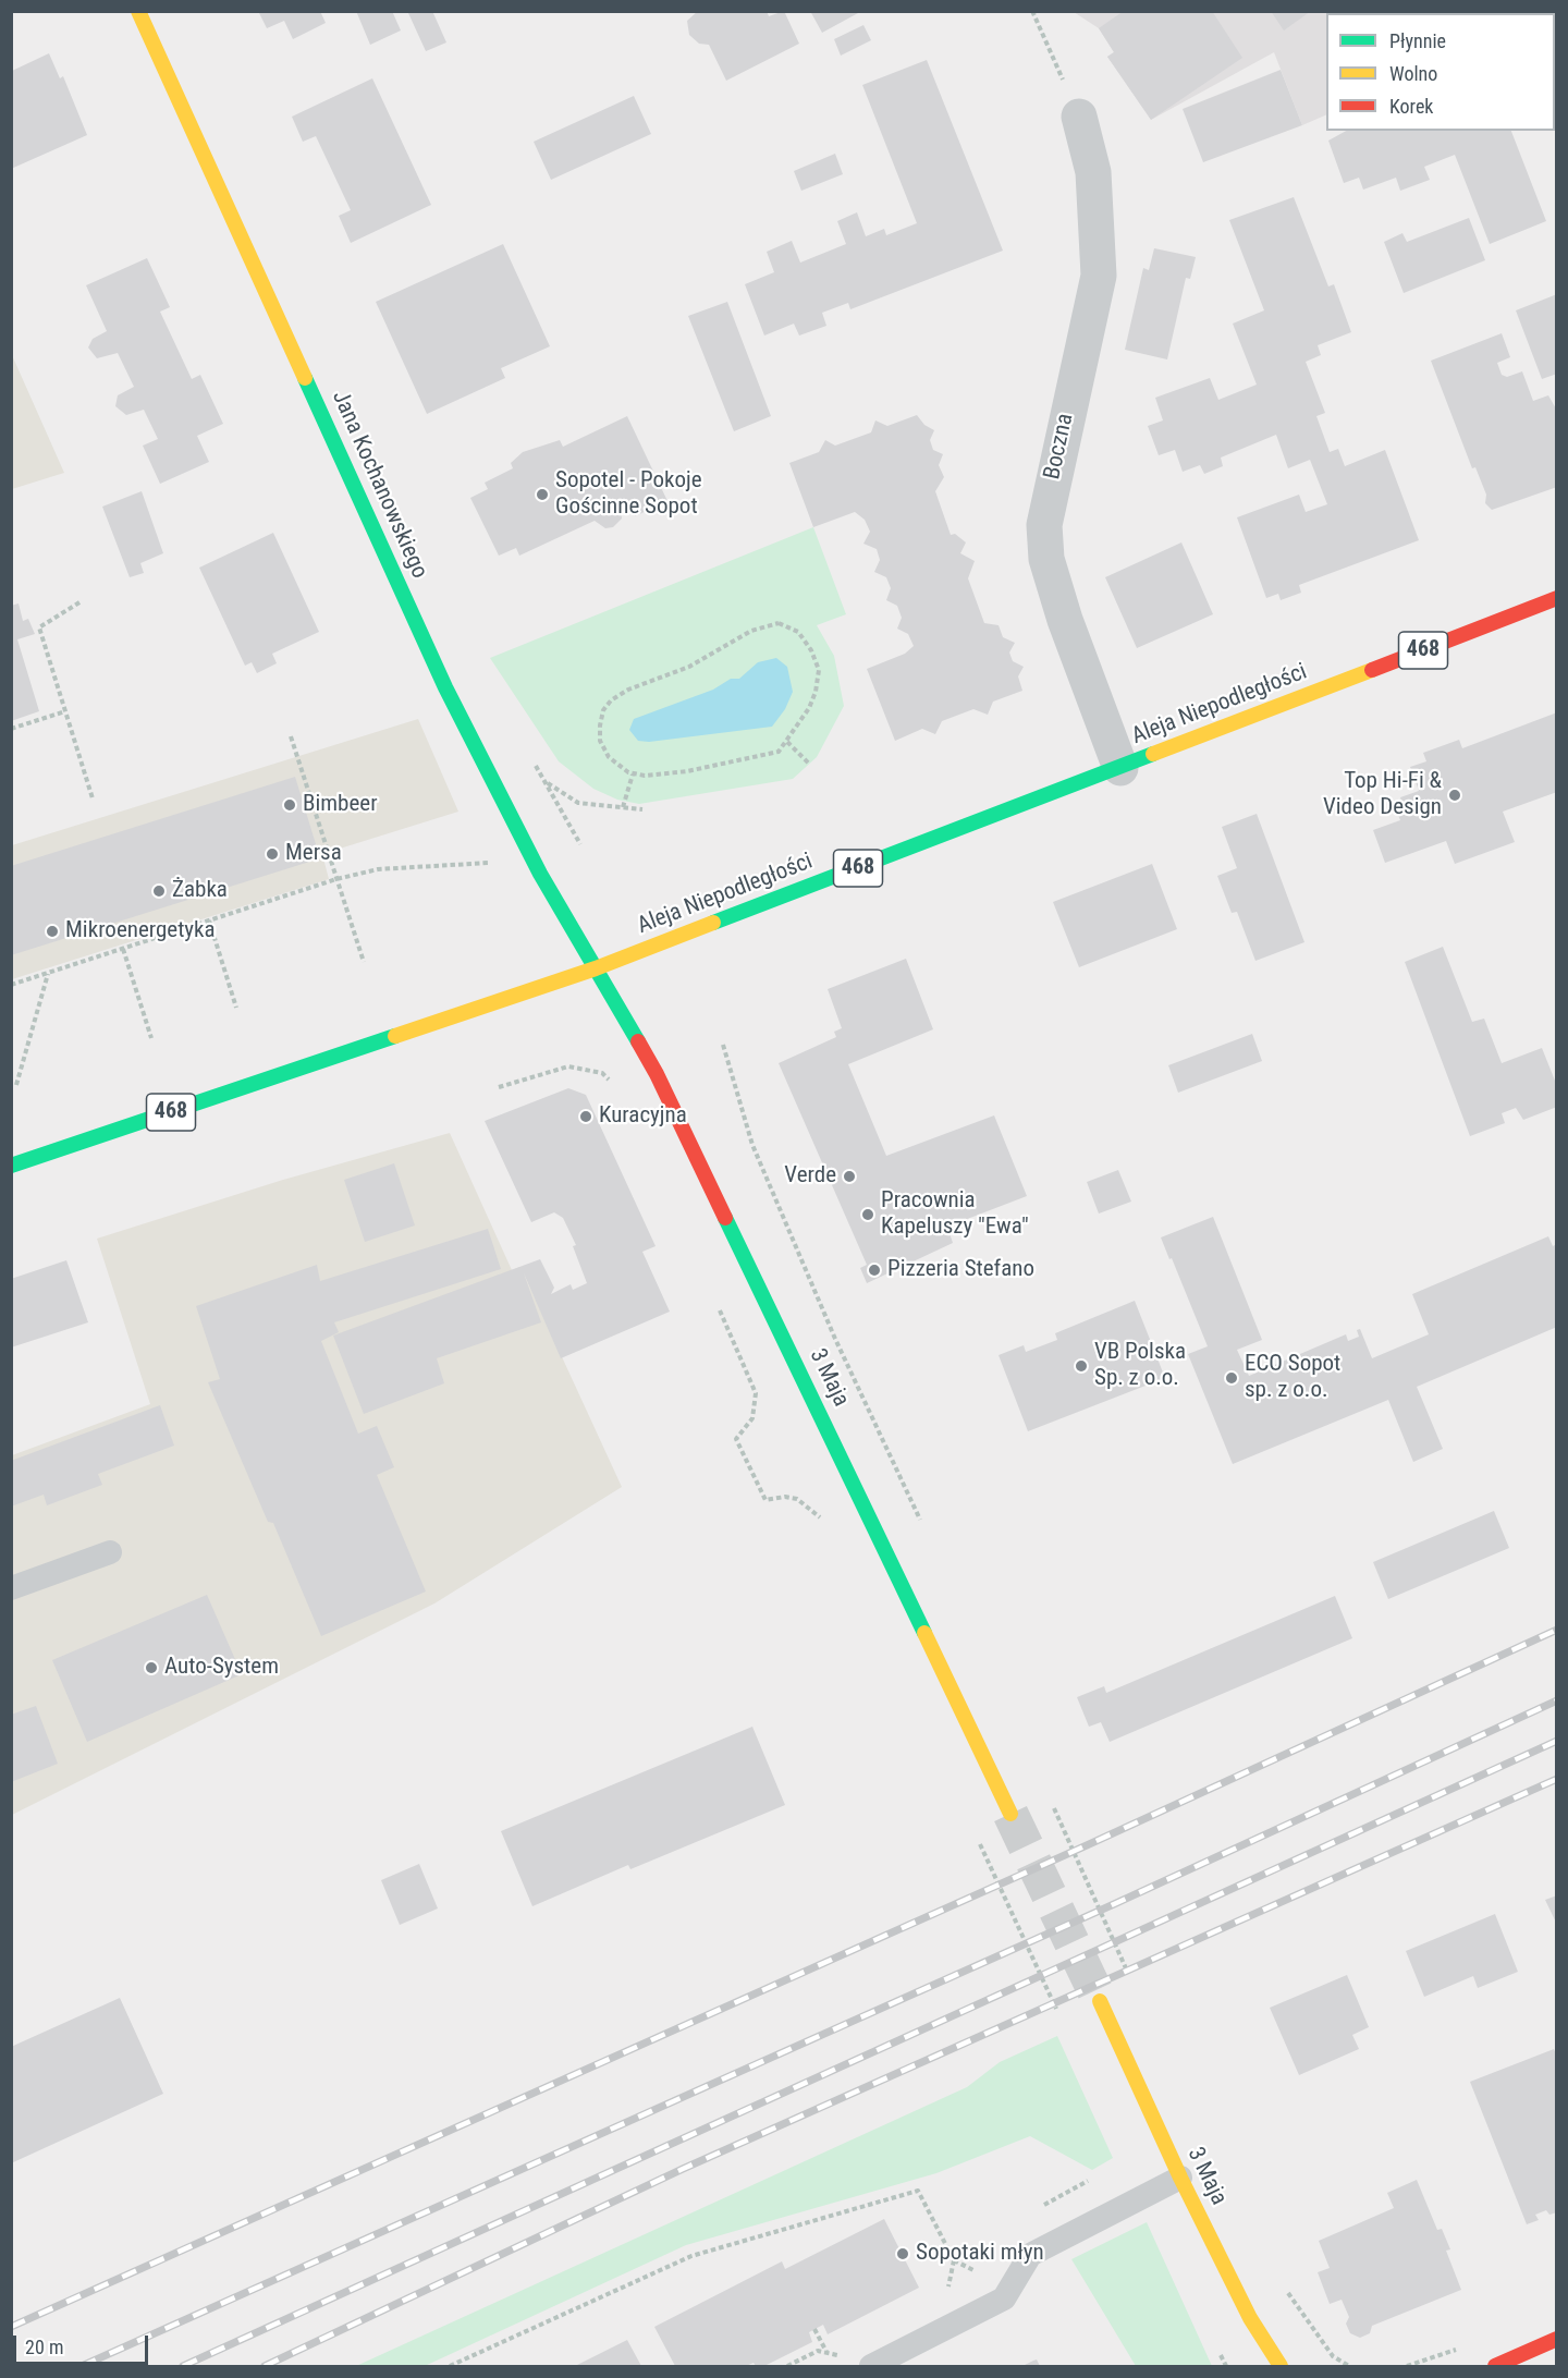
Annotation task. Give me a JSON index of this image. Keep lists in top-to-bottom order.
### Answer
{
  "streets": {
    "street": [
      "Boczna",
      "Jana Kochanowskiego",
      "468",
      "Aleja Niepodległości",
      "3 Maja"
    ]
  },
  "crossings": [
    ["Boczna", "Aleja Niepodległości"],
    ["Jana Kochanowskiego", "Aleja Niepodległości"],
    ["Jana Kochanowskiego", "3 Maja"],
    ["Aleja Niepodległości", "3 Maja"]
  ],
  "places": [
    "Sopotel - Pokoje Gościnne Sopot",
    "Top Hi-Fi & Video Design",
    "Bimbeer",
    "Mersa",
    "Żabka",
    "Mikroenergetyka",
    "Kuracyjna",
    "Verde",
    "Pracownia Kapeluszy \"Ewa\"",
    "Pizzeria Stefano",
    "VB Polska Sp. z o.o.",
    "ECO Sopot sp. z o.o.",
    "Auto-System",
    "Sopotaki młyn"
  ],
  "legend": ["Płynnie", "Wolno", "Korek"],
  "scale_bar": "20 m"
}
